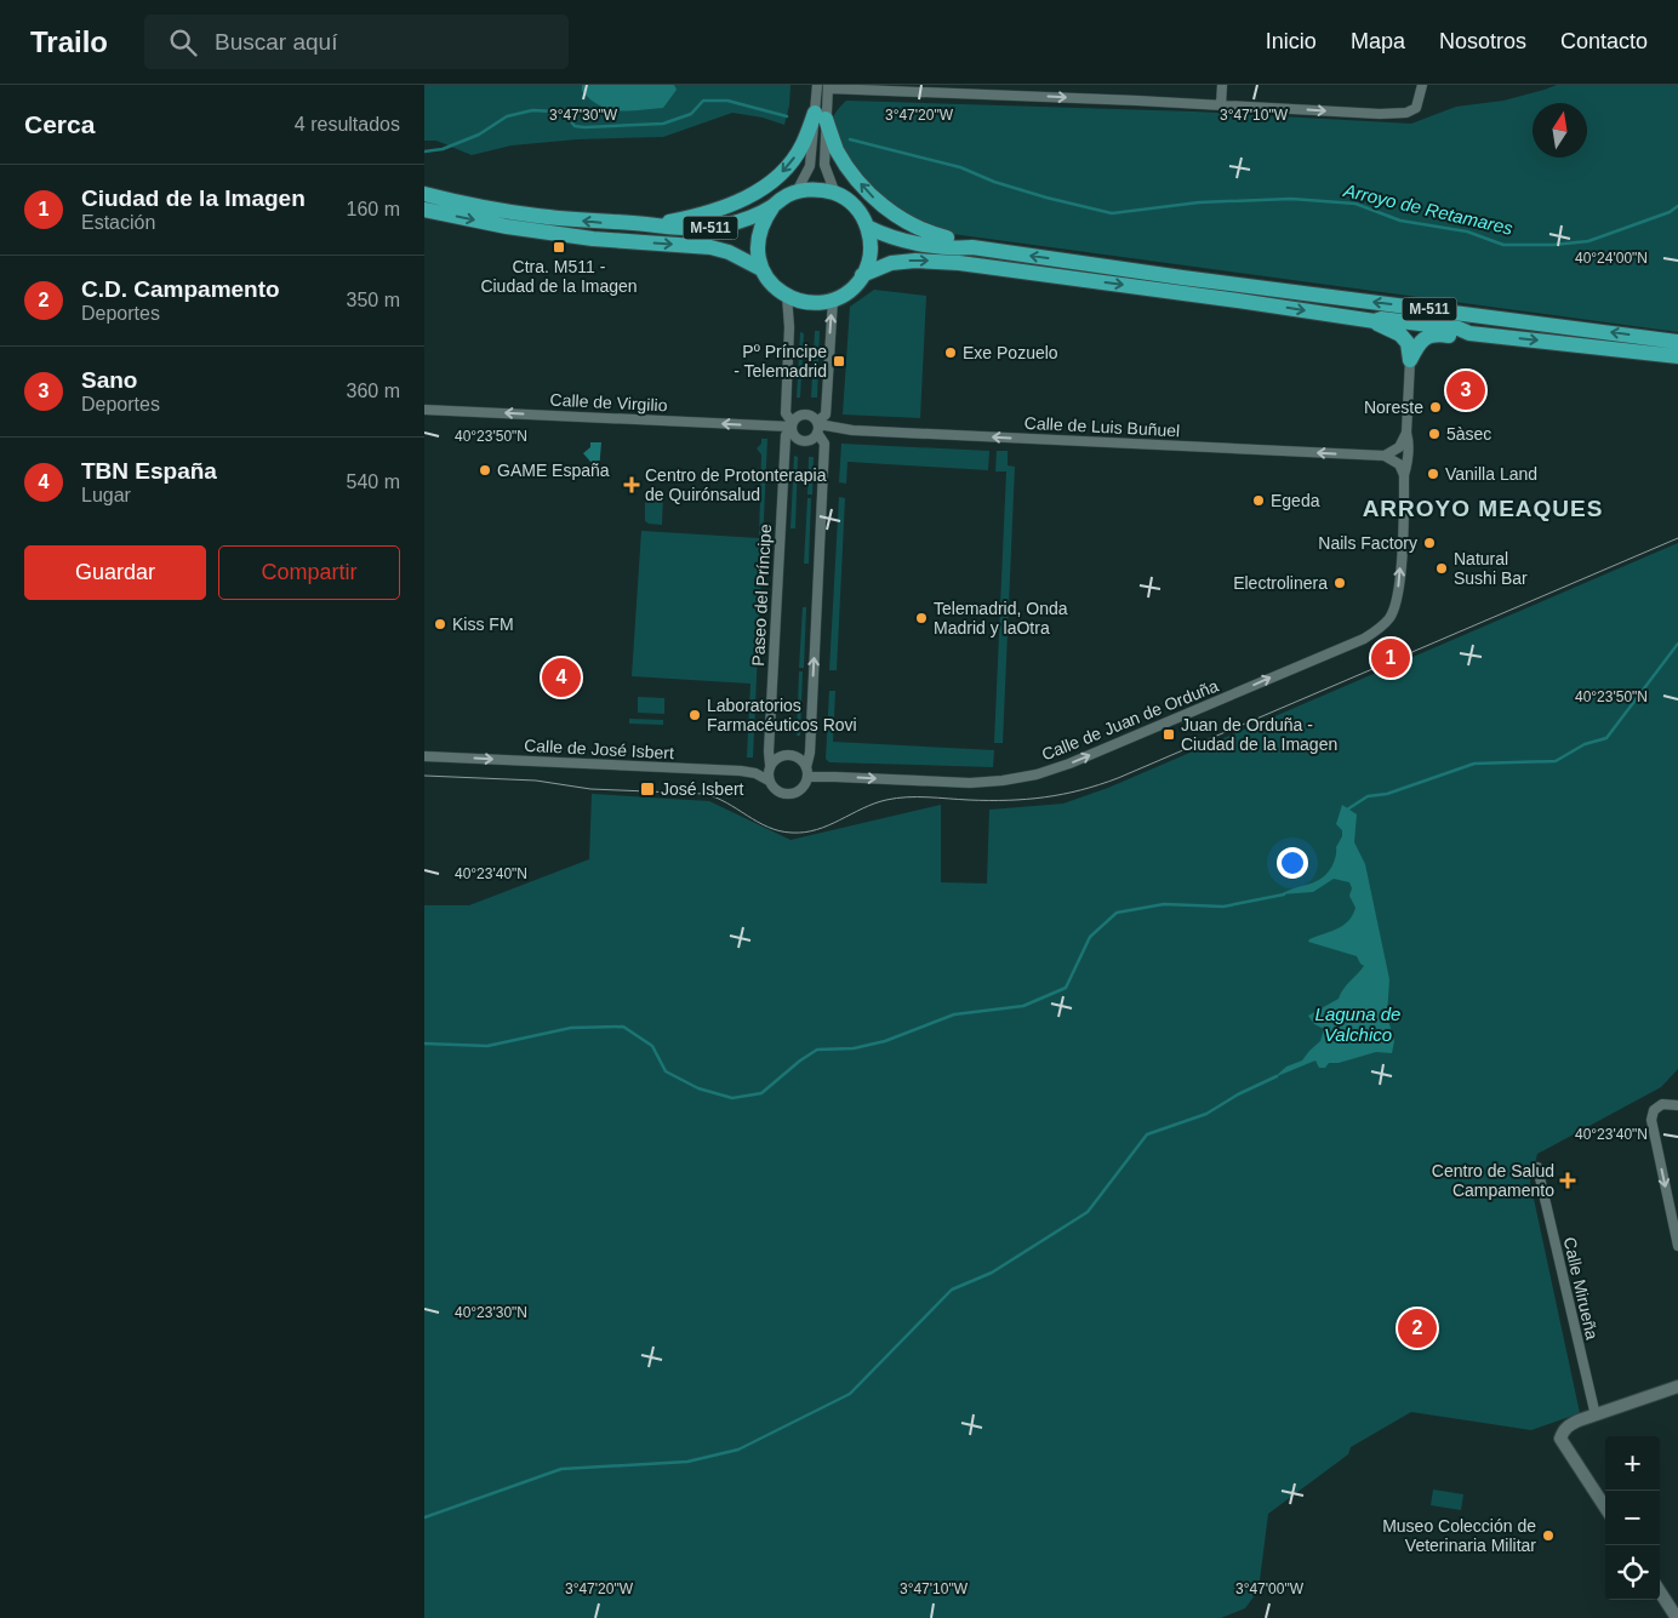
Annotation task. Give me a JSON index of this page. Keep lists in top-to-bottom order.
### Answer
{
  "streets": {
    "highway": ["M-511"],
    "street": [
      "Calle de Virgilio",
      "Calle de Luis Buñuel",
      "Paseo del Príncipe",
      "Calle de Juan de Orduña",
      "Calle de José Isbert",
      "Calle Mirueña"
    ]
  },
  "crossings": [
    ["M-511", "Paseo del Príncipe"],
    ["Calle de Virgilio", "Calle de Luis Buñuel"],
    ["Calle de Virgilio", "Paseo del Príncipe"],
    ["Calle de Luis Buñuel", "Paseo del Príncipe"],
    ["Paseo del Príncipe", "Calle de Juan de Orduña"],
    ["Paseo del Príncipe", "Calle de José Isbert"],
    ["Calle de Juan de Orduña", "Calle de José Isbert"]
  ],
  "one_way": [
    "Calle de Virgilio",
    "Calle de Luis Buñuel",
    "Calle de Juan de Orduña",
    "Calle de José Isbert"
  ],
  "districts": ["ARROYO MEAQUES"],
  "water": ["Arroyo de Retamares", "Laguna de Valchico"],
  "places": {
    "transit": [
      "Ctra. M511 - Ciudad de la Imagen",
      "Pº Príncipe - Telemadrid",
      "Juan de Orduña - Ciudad de la Imagen",
      "José Isbert"
    ],
    "other": [
      "Exe Pozuelo",
      "Noreste",
      "5àsec",
      "GAME España",
      "Vanilla Land",
      "Egeda",
      "Nails Factory",
      "Natural Sushi Bar",
      "Electrolinera",
      "Telemadrid, Onda Madrid y laOtra",
      "Kiss FM",
      "Laboratorios Farmacéuticos Rovi",
      "Museo Colección de Veterinaria Militar"
    ],
    "health": ["Centro de Protonterapia de Quirónsalud", "Centro de Salud Campamento"]
  },
  "north": "top",
  "page": {
    "header": "Trailo",
    "search": "Buscar aquí",
    "nav": [
      "Inicio",
      "Mapa",
      "Nosotros",
      "Contacto"
    ],
    "heading": ["Cerca", "4 resultados"],
    "list": [
      {
        "mark": "1",
        "name": "Ciudad de la Imagen",
        "note": "Estación",
        "value": "160 m"
      },
      {
        "mark": "2",
        "name": "C.D. Campamento",
        "note": "Deportes",
        "value": "350 m"
      },
      {
        "mark": "3",
        "name": "Sano",
        "note": "Deportes",
        "value": "360 m"
      },
      {
        "mark": "4",
        "name": "TBN España",
        "note": "Lugar",
        "value": "540 m"
      }
    ],
    "pins": [
      "3",
      "1",
      "4",
      "2"
    ],
    "buttons": ["Guardar", "Compartir"],
    "map_buttons": ["+", "−"]
  },
  "coordinates": [
    "3°47'30\"W",
    "3°47'20\"W",
    "3°47'10\"W",
    "40°24'00\"N",
    "40°23'50\"N",
    "40°23'40\"N",
    "40°23'30\"N",
    "3°47'00\"W"
  ]
}
